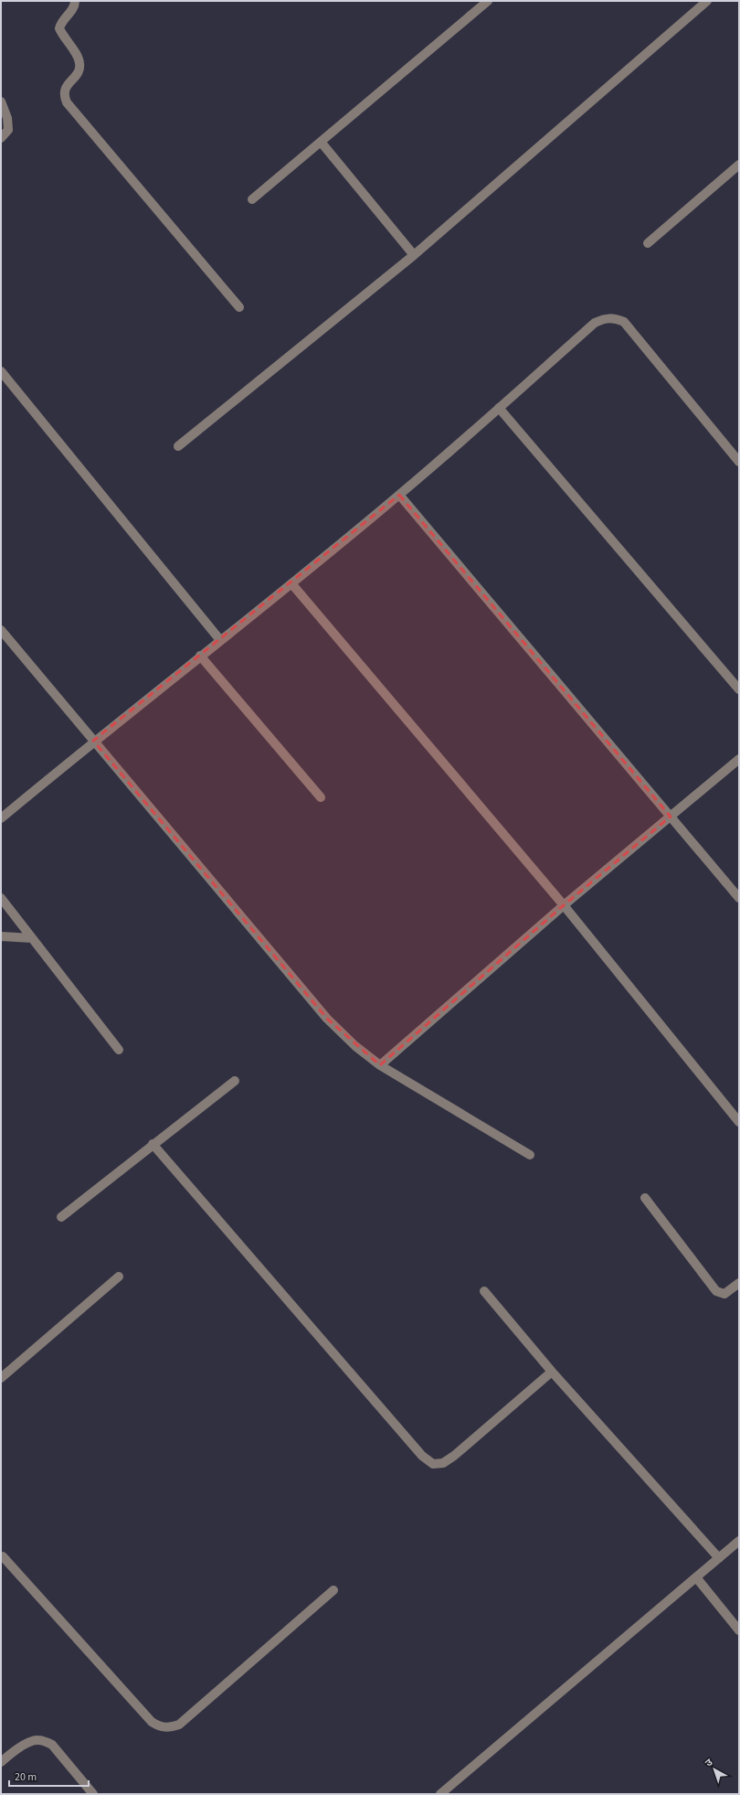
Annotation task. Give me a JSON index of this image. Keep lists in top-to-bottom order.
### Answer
{
  "scale_bar": "20 m",
  "north": "top left"
}
